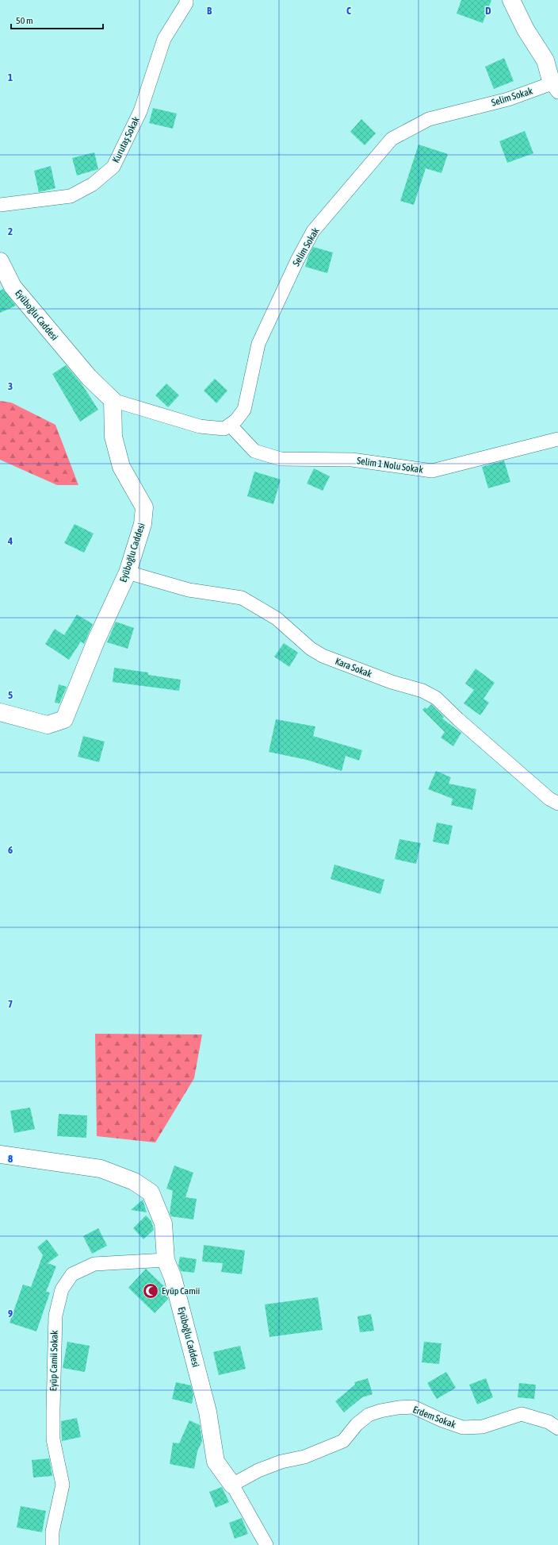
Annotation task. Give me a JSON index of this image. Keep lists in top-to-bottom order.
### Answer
{
  "streets": {
    "street": [
      "Selim Sokak",
      "Kurutaş Sokak",
      "Eyüboğlu Caddesi",
      "Selim 1 Nolu Sokak",
      "Kara Sokak",
      "Eyüp Camii Sokak",
      "Erdem Sokak"
    ]
  },
  "crossings": [
    ["Selim Sokak", "Selim 1 Nolu Sokak"],
    ["Eyüboğlu Caddesi", "Kara Sokak"],
    ["Eyüboğlu Caddesi", "Eyüp Camii Sokak"],
    ["Eyüboğlu Caddesi", "Erdem Sokak"]
  ],
  "places": {
    "mosque": ["Eyüp Camii"]
  },
  "scale_bar": "50 m",
  "grid": {
    "columns": ["B", "C", "D"],
    "rows": [
      "1",
      "2",
      "3",
      "4",
      "5",
      "6",
      "7",
      "8",
      "9"
    ]
  }
}
